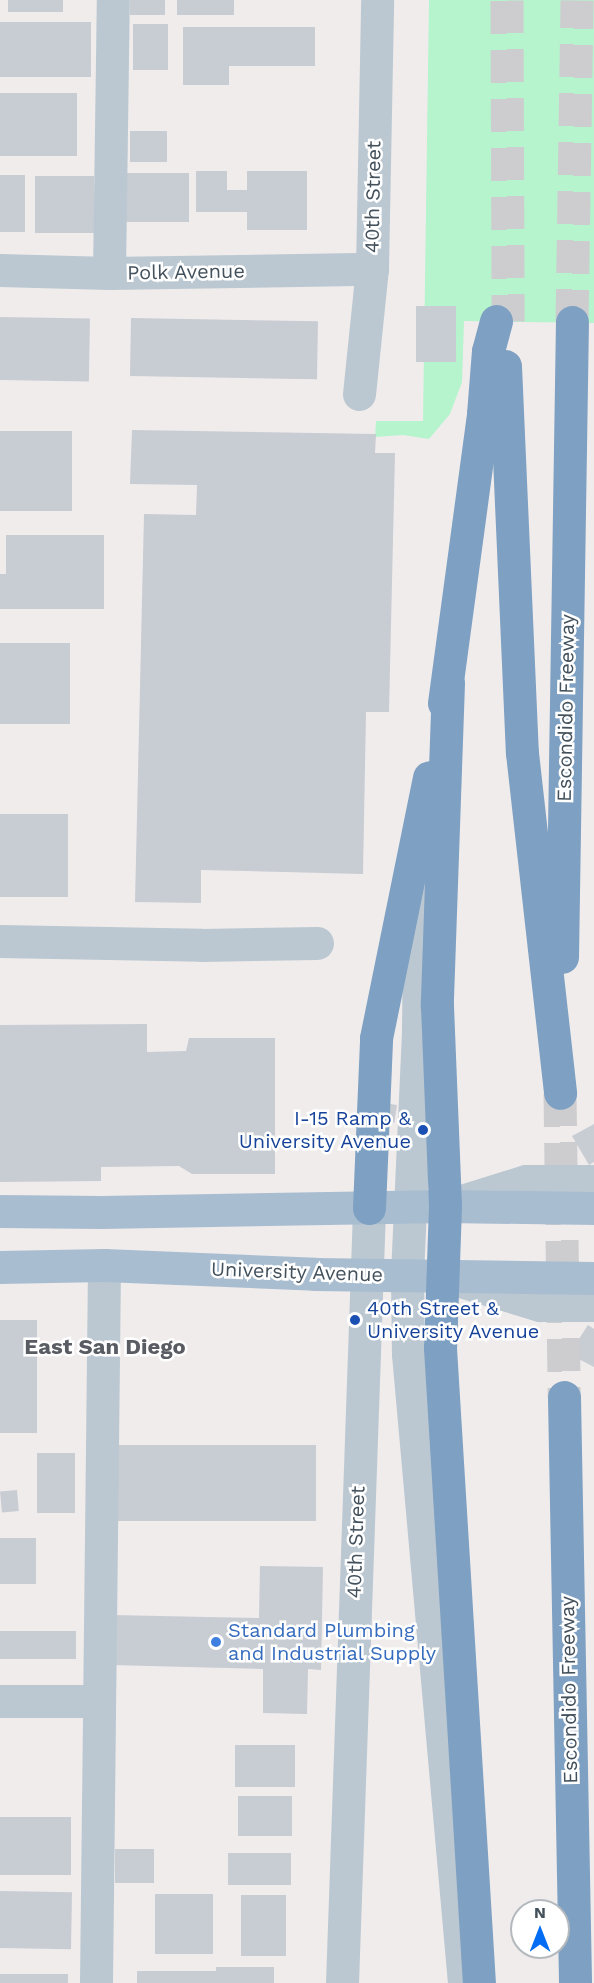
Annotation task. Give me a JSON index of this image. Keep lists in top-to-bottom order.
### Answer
{
  "streets": {
    "highway": ["Escondido Freeway"],
    "main road": ["University Avenue"],
    "street": ["40th Street", "Polk Avenue"]
  },
  "crossings": [
    ["40th Street", "Polk Avenue"],
    ["40th Street", "University Avenue"]
  ],
  "districts": ["East San Diego"],
  "places": ["I-15 Ramp & University Avenue", "40th Street & University Avenue", "Standard Plumbing and Industrial Supply"],
  "north": "top"
}
